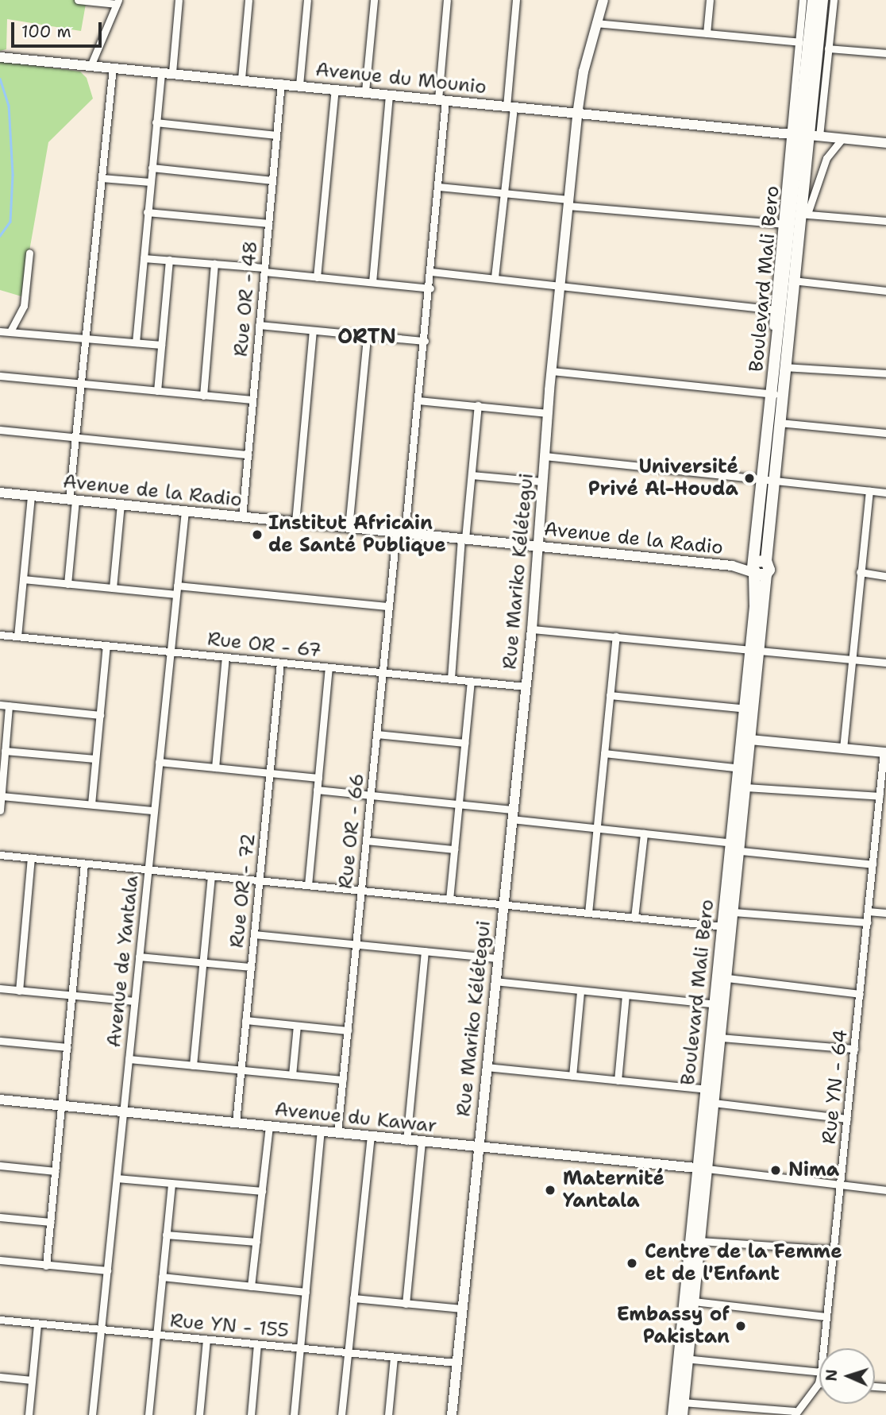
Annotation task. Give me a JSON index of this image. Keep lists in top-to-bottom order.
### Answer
{
  "streets": {
    "main road": ["Boulevard Mali Bero"],
    "street": [
      "Avenue du Mounio",
      "Rue OR - 48",
      "Avenue de la Radio",
      "Rue Mariko Kélétegui",
      "Rue OR - 67",
      "Rue OR - 66",
      "Rue OR - 72",
      "Avenue de Yantala",
      "Rue YN - 64",
      "Avenue du Kawar",
      "Rue YN - 155"
    ]
  },
  "crossings": [
    ["Avenue du Mounio", "Boulevard Mali Bero"],
    ["Avenue du Mounio", "Rue OR - 48"],
    ["Avenue du Mounio", "Rue Mariko Kélétegui"],
    ["Avenue du Mounio", "Rue OR - 66"],
    ["Boulevard Mali Bero", "Avenue de la Radio"],
    ["Boulevard Mali Bero", "Avenue du Kawar"],
    ["Rue OR - 48", "Avenue de la Radio"],
    ["Avenue de la Radio", "Rue Mariko Kélétegui"],
    ["Avenue de la Radio", "Rue OR - 66"],
    ["Avenue de la Radio", "Avenue de Yantala"],
    ["Rue Mariko Kélétegui", "Rue OR - 67"],
    ["Rue Mariko Kélétegui", "Avenue du Kawar"],
    ["Rue Mariko Kélétegui", "Rue YN - 155"],
    ["Rue OR - 67", "Rue OR - 66"],
    ["Rue OR - 67", "Rue OR - 72"],
    ["Rue OR - 67", "Avenue de Yantala"],
    ["Rue OR - 66", "Avenue du Kawar"],
    ["Rue OR - 72", "Avenue du Kawar"],
    ["Avenue de Yantala", "Avenue du Kawar"],
    ["Avenue de Yantala", "Rue YN - 155"]
  ],
  "districts": ["ORTN"],
  "places": [
    "Université Privé Al-Houda",
    "Institut Africain de Santé Publique",
    "Nima",
    "Maternité Yantala",
    "Centre de la Femme et de l'Enfant",
    "Embassy of Pakistan"
  ],
  "scale_bar": "100 m",
  "north": "left"
}
